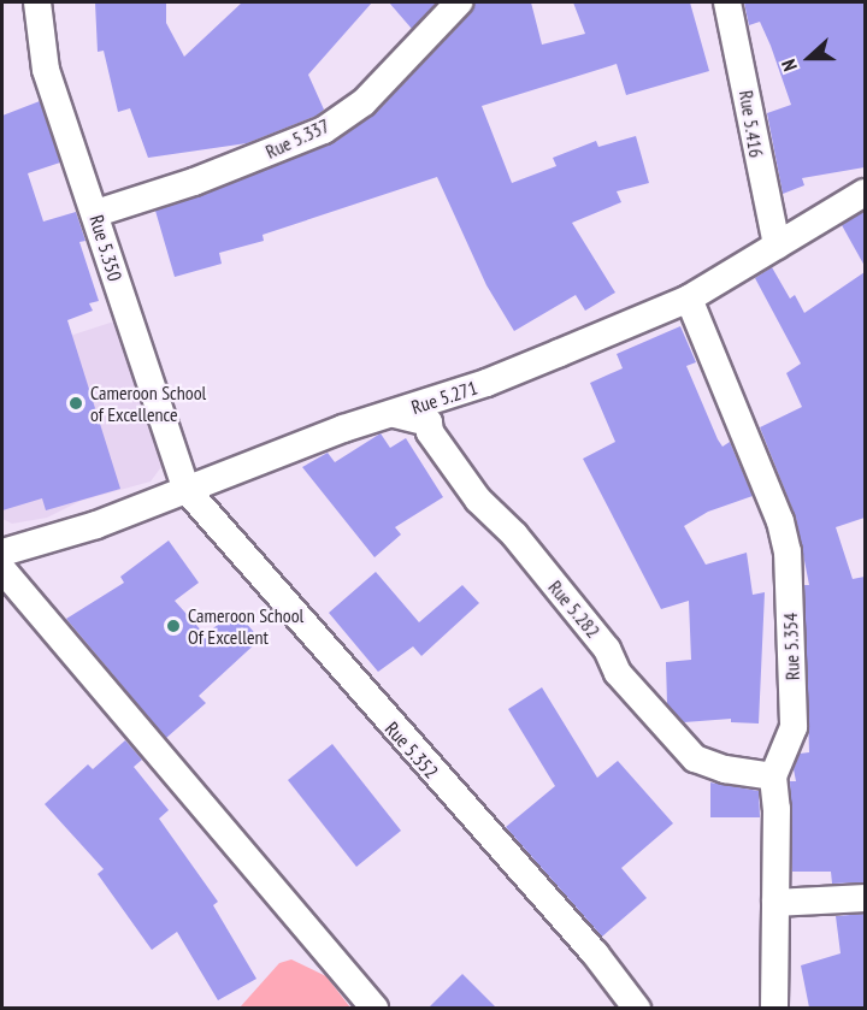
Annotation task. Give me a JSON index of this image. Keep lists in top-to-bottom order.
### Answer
{
  "streets": {
    "street": [
      "Rue 5.416",
      "Rue 5.337",
      "Rue 5.350",
      "Rue 5.271",
      "Rue 5.282",
      "Rue 5.354",
      "Rue 5.352"
    ]
  },
  "crossings": [
    ["Rue 5.416", "Rue 5.271"],
    ["Rue 5.337", "Rue 5.350"],
    ["Rue 5.350", "Rue 5.271"],
    ["Rue 5.350", "Rue 5.352"],
    ["Rue 5.271", "Rue 5.282"],
    ["Rue 5.271", "Rue 5.354"],
    ["Rue 5.271", "Rue 5.352"],
    ["Rue 5.282", "Rue 5.354"]
  ],
  "places": ["Cameroon School of Excellence", "Cameroon School Of Excellent"],
  "north": "left"
}
